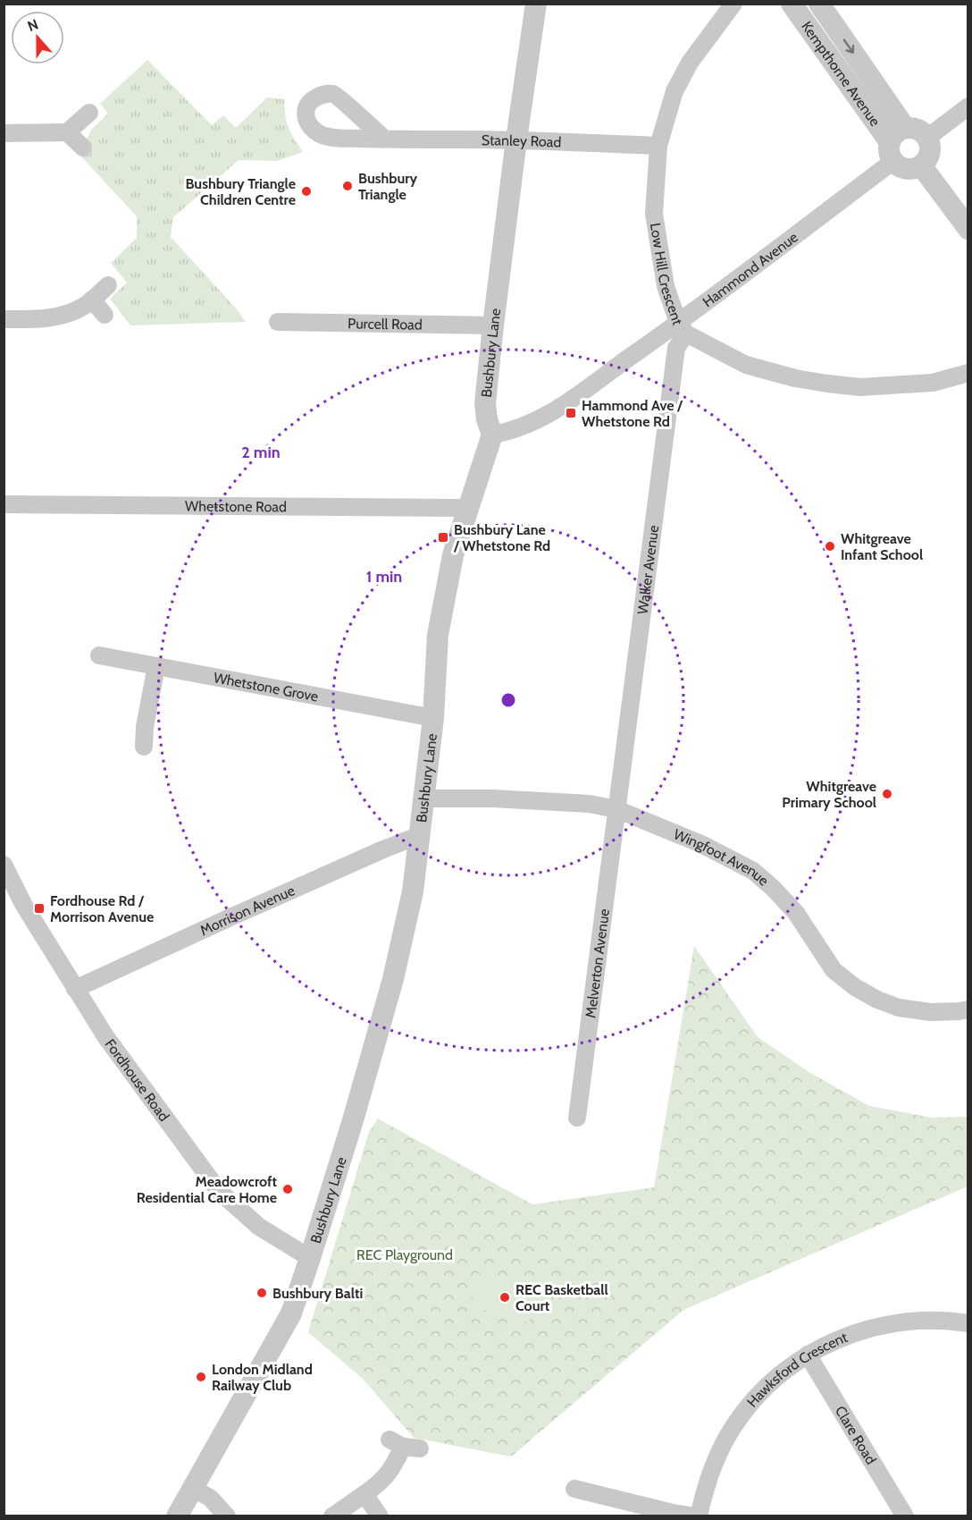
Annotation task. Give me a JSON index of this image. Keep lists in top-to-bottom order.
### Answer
{
  "streets": {
    "street": [
      "Kempthorne Avenue",
      "Stanley Road",
      "Hammond Avenue",
      "Low Hill Crescent",
      "Purcell Road",
      "Bushbury Lane",
      "Whetstone Road",
      "Walker Avenue",
      "Whetstone Grove",
      "Wingfoot Avenue",
      "Morrison Avenue",
      "Melverton Avenue",
      "Fordhouse Road",
      "Hawksford Crescent",
      "Clare Road"
    ]
  },
  "crossings": [
    ["Kempthorne Avenue", "Hammond Avenue"],
    ["Stanley Road", "Low Hill Crescent"],
    ["Stanley Road", "Bushbury Lane"],
    ["Hammond Avenue", "Low Hill Crescent"],
    ["Hammond Avenue", "Bushbury Lane"],
    ["Hammond Avenue", "Walker Avenue"],
    ["Low Hill Crescent", "Walker Avenue"],
    ["Purcell Road", "Bushbury Lane"],
    ["Bushbury Lane", "Whetstone Road"],
    ["Bushbury Lane", "Whetstone Grove"],
    ["Bushbury Lane", "Wingfoot Avenue"],
    ["Bushbury Lane", "Morrison Avenue"],
    ["Bushbury Lane", "Fordhouse Road"],
    ["Walker Avenue", "Wingfoot Avenue"],
    ["Walker Avenue", "Melverton Avenue"],
    ["Wingfoot Avenue", "Melverton Avenue"],
    ["Morrison Avenue", "Fordhouse Road"],
    ["Hawksford Crescent", "Clare Road"]
  ],
  "parks": ["REC Playground"],
  "places": {
    "other": [
      "Bushbury Triangle",
      "Bushbury Triangle Children Centre",
      "Whitgreave Infant School",
      "Whitgreave Primary School",
      "Meadowcroft Residential Care Home",
      "Bushbury Balti",
      "REC Basketball Court",
      "London Midland Railway Club"
    ],
    "transit": ["Hammond Ave / Whetstone Rd", "Bushbury Lane / Whetstone Rd", "Fordhouse Rd / Morrison Avenue"]
  },
  "north": "top",
  "rings": ["2 min", "1 min"]
}
